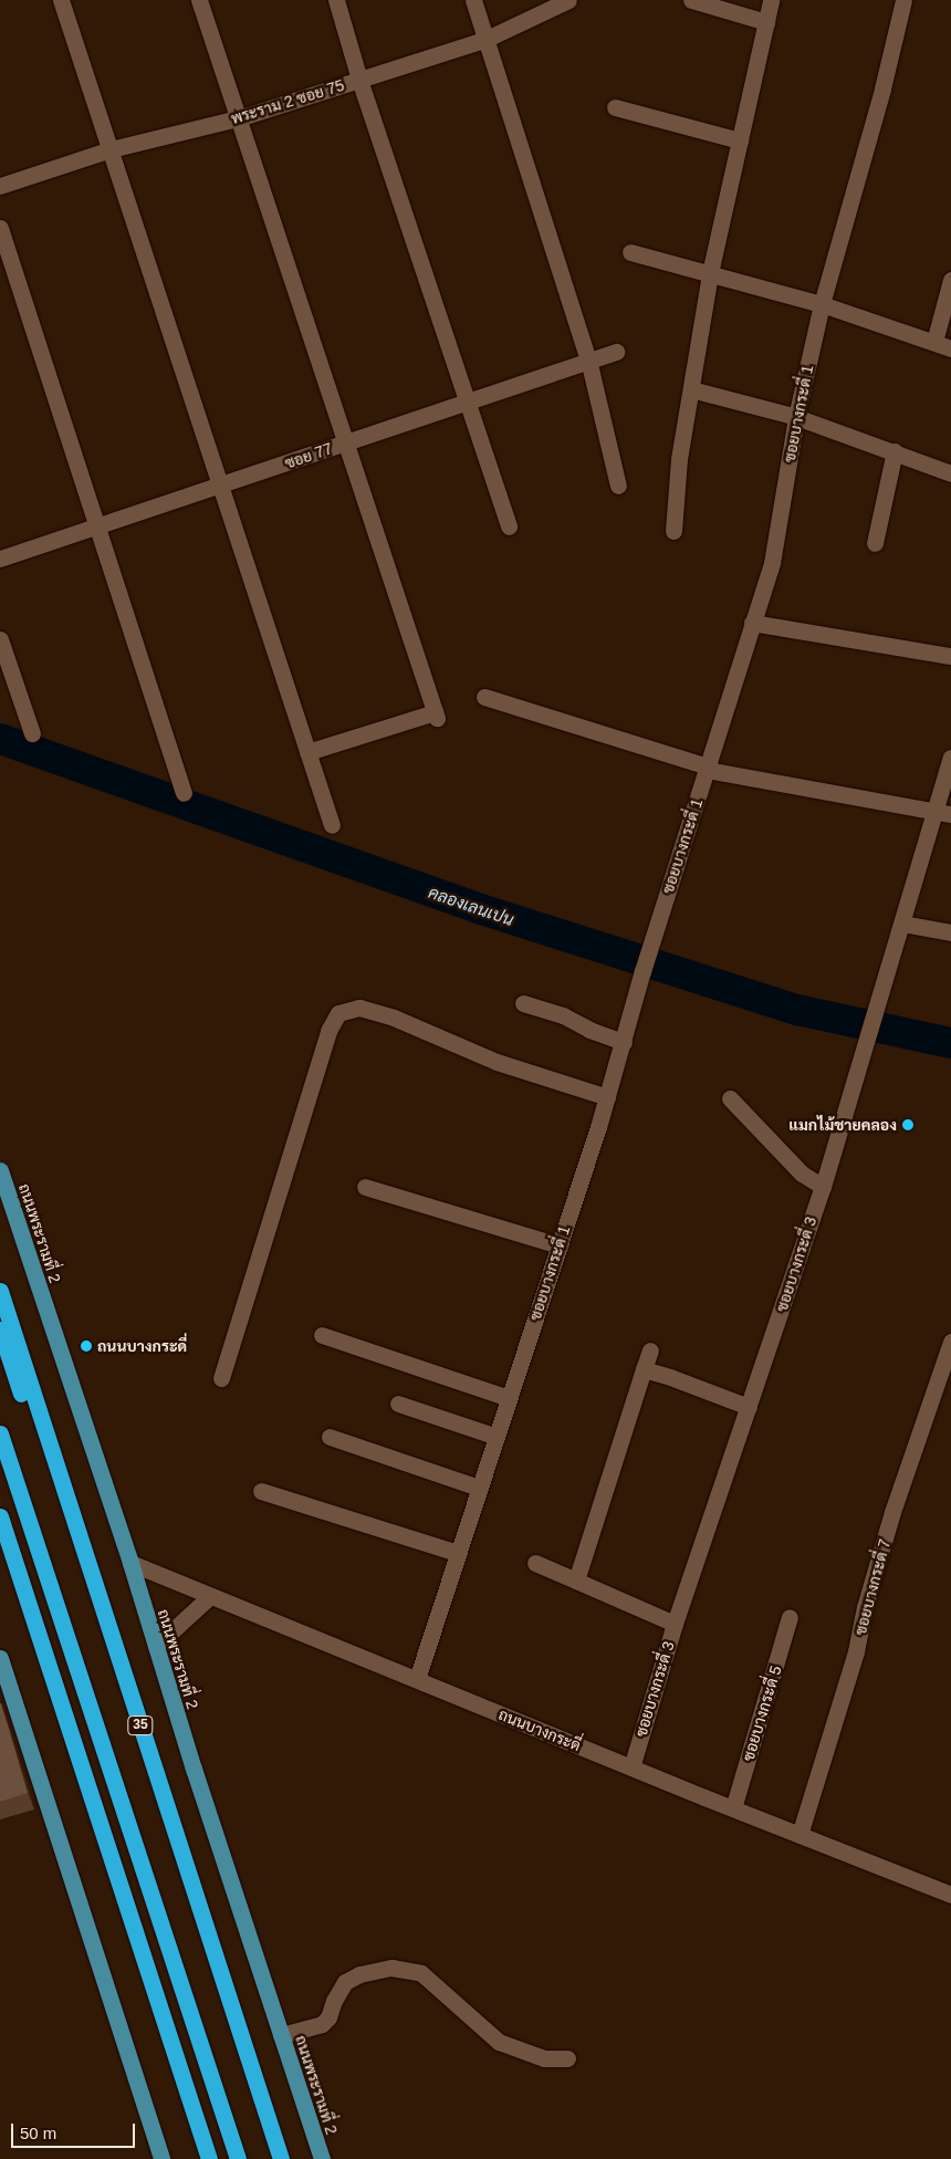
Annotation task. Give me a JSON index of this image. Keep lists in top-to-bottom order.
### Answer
{
  "streets": {
    "highway": ["35"],
    "main road": ["ถนนพระรามที่ 2"],
    "street": [
      "พระราม 2 ซอย 75",
      "ซอยบางกระดี่ 1",
      "ซอย 77",
      "ซอยบางกระดี่ 3",
      "ซอยบางกระดี่ 7",
      "ซอยบางกระดี่ 5",
      "ถนนบางกระดี่"
    ]
  },
  "crossings": [
    ["ซอยบางกระดี่ 1", "ถนนบางกระดี่"],
    ["ถนนพระรามที่ 2", "ถนนบางกระดี่"],
    ["ซอยบางกระดี่ 3", "ถนนบางกระดี่"],
    ["ซอยบางกระดี่ 7", "ถนนบางกระดี่"],
    ["ซอยบางกระดี่ 5", "ถนนบางกระดี่"]
  ],
  "water": ["คลองเลนเปน"],
  "places": ["แมกไม้ชายคลอง", "ถนนบางกระดี่"],
  "scale_bar": "50 m"
}
